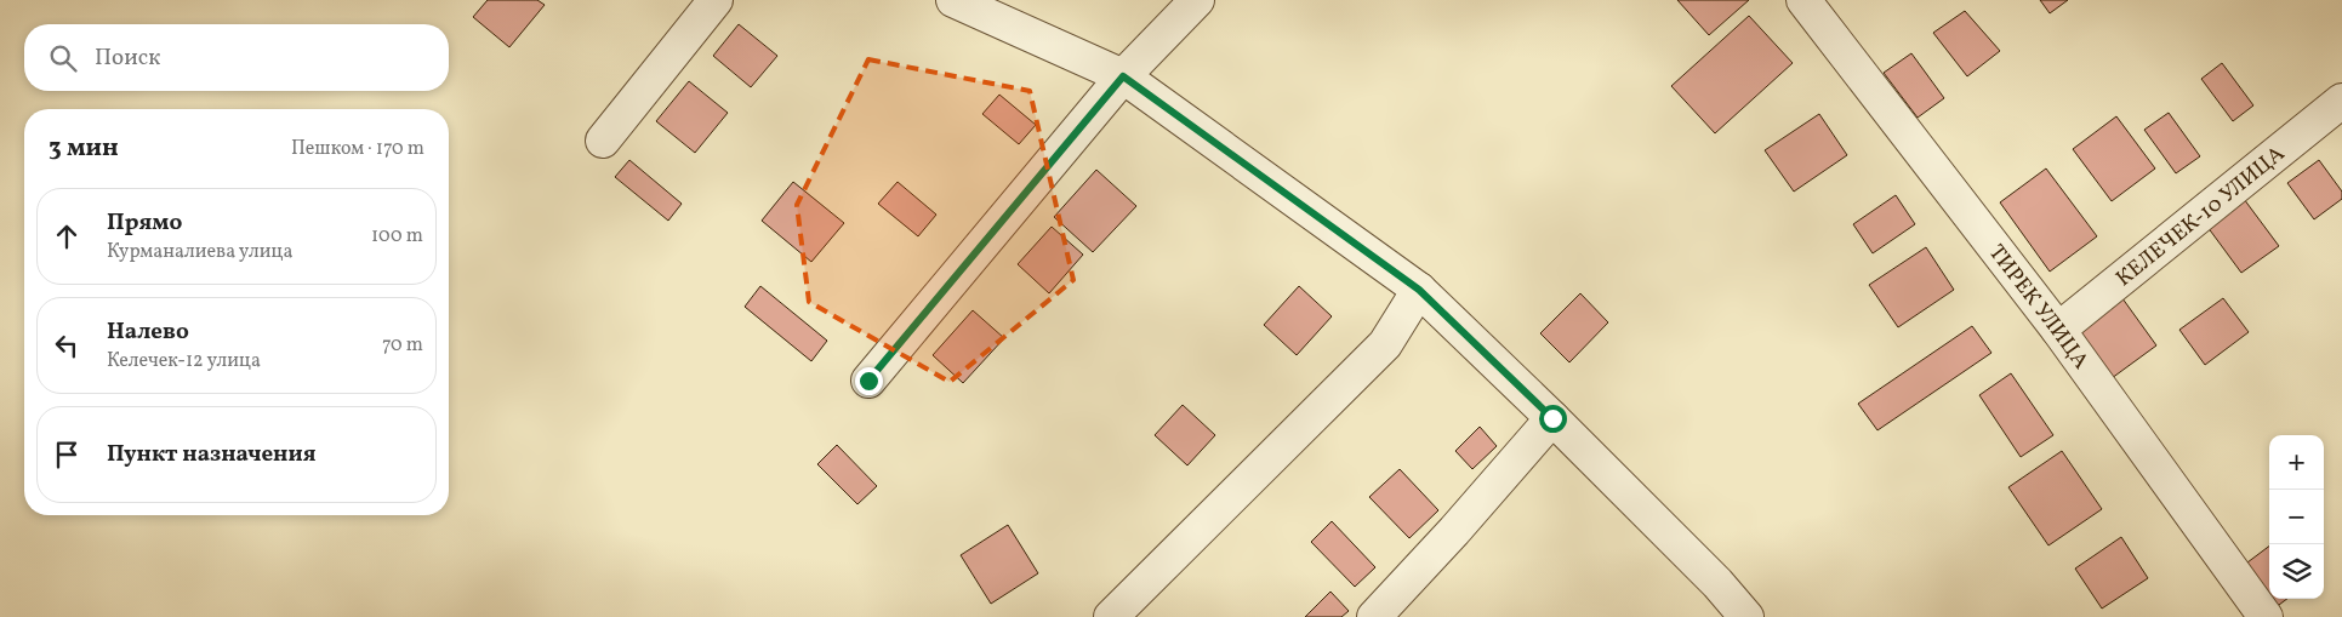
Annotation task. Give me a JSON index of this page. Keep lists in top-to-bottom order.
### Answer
{
  "streets": {
    "street": ["КЕЛЕЧЕК-10 УЛИЦА", "ТИРЕК УЛИЦА"]
  },
  "crossings": [
    ["КЕЛЕЧЕК-10 УЛИЦА", "ТИРЕК УЛИЦА"]
  ],
  "page": {
    "search": "Поиск",
    "heading": ["3 мин", "Пешком · 170 m"],
    "list": [
      ["Прямо", "Курманалиева улица", "100 m"],
      ["Налево", "Келечек-12 улица", "70 m"],
      "Пункт назначения"
    ],
    "map_buttons": ["+", "−"]
  }
}
